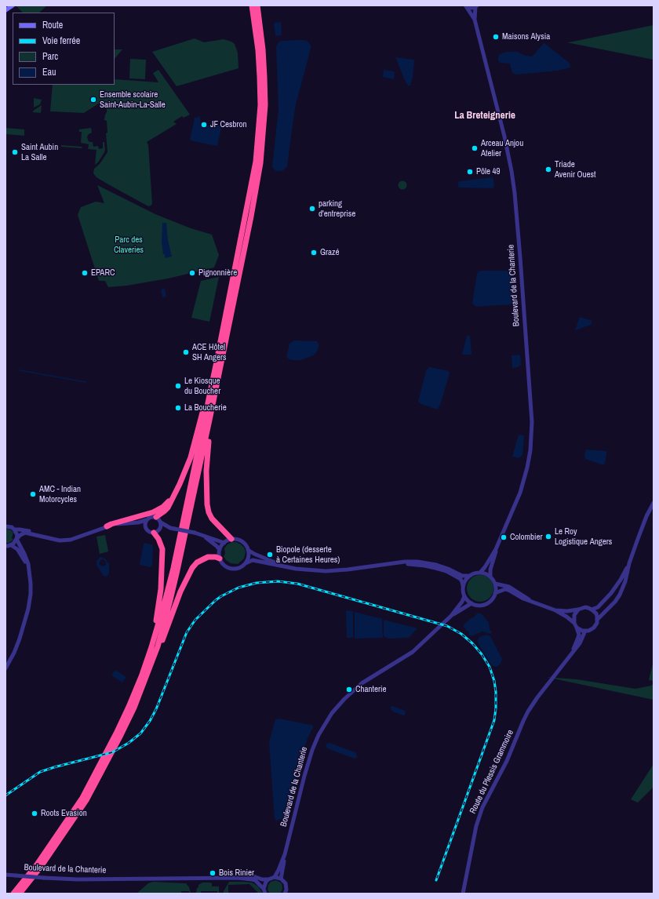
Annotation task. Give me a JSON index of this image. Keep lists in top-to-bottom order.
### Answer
{
  "streets": {
    "street": ["Boulevard de la Chanterie", "Route du Plessis Grammoire"]
  },
  "districts": ["La Breteignerie"],
  "parks": ["Parc des Claveries"],
  "places": [
    "Maisons Alysia",
    "Ensemble scolaire Saint-Aubin-La-Salle",
    "JF Cesbron",
    "Arceau Anjou Atelier",
    "Saint Aubin La Salle",
    "Triade Avenir Ouest",
    "Pôle 49",
    "parking d'entreprise",
    "Grazé",
    "EPARC",
    "Pignonnière",
    "ACE Hôtel SH Angers",
    "Le Kiosque du Boucher",
    "La Boucherie",
    "AMC - Indian Motorcycles",
    "Le Roy Logistique Angers",
    "Colombier",
    "Biopole (desserte à Certaines Heures)",
    "Chanterie",
    "Roots Evasion",
    "Bois Rinier"
  ],
  "legend": [
    "Route",
    "Voie ferrée",
    "Parc",
    "Eau"
  ]
}
